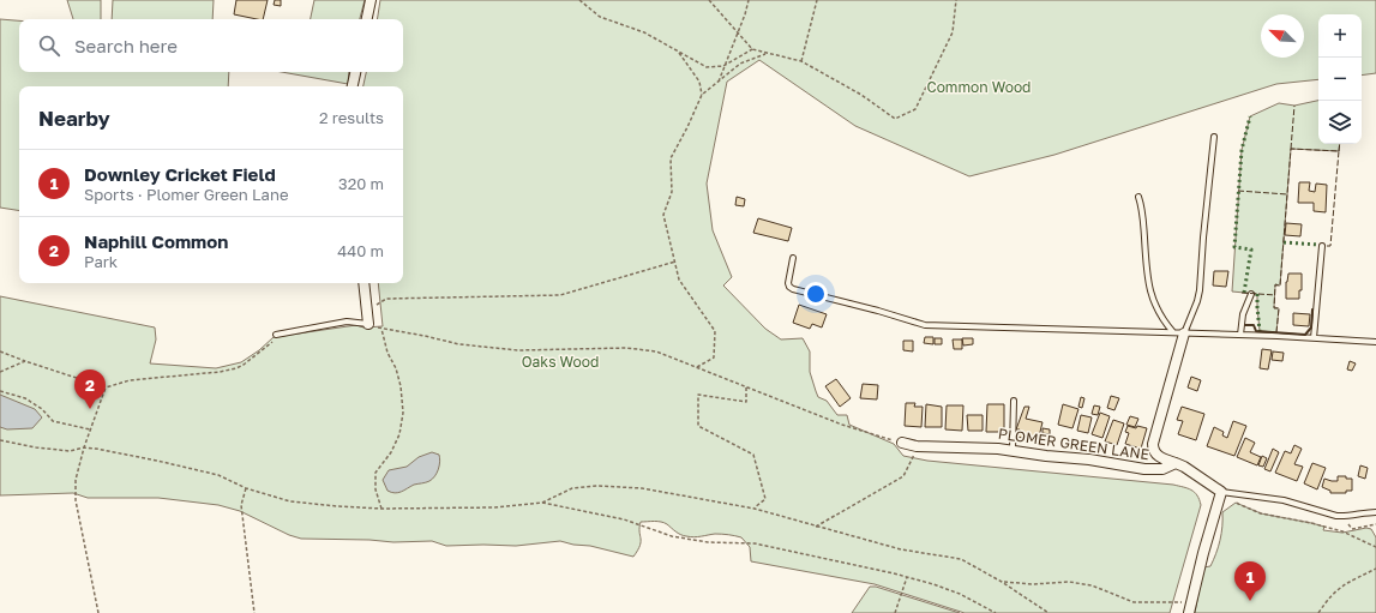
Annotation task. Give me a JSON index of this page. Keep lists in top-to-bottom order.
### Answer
{
  "streets": {
    "street": ["PLOMER GREEN LANE"]
  },
  "parks": ["Common Wood", "Oaks Wood"],
  "north": "top left",
  "page": {
    "map_buttons": ["+", "−"],
    "search": "Search here",
    "heading": ["Nearby", "2 results"],
    "list": [
      {
        "mark": "1",
        "name": "Downley Cricket Field",
        "note": "Sports · Plomer Green Lane",
        "value": "320 m"
      },
      {
        "mark": "2",
        "name": "Naphill Common",
        "note": "Park",
        "value": "440 m"
      }
    ],
    "pins": ["2", "1"]
  }
}
